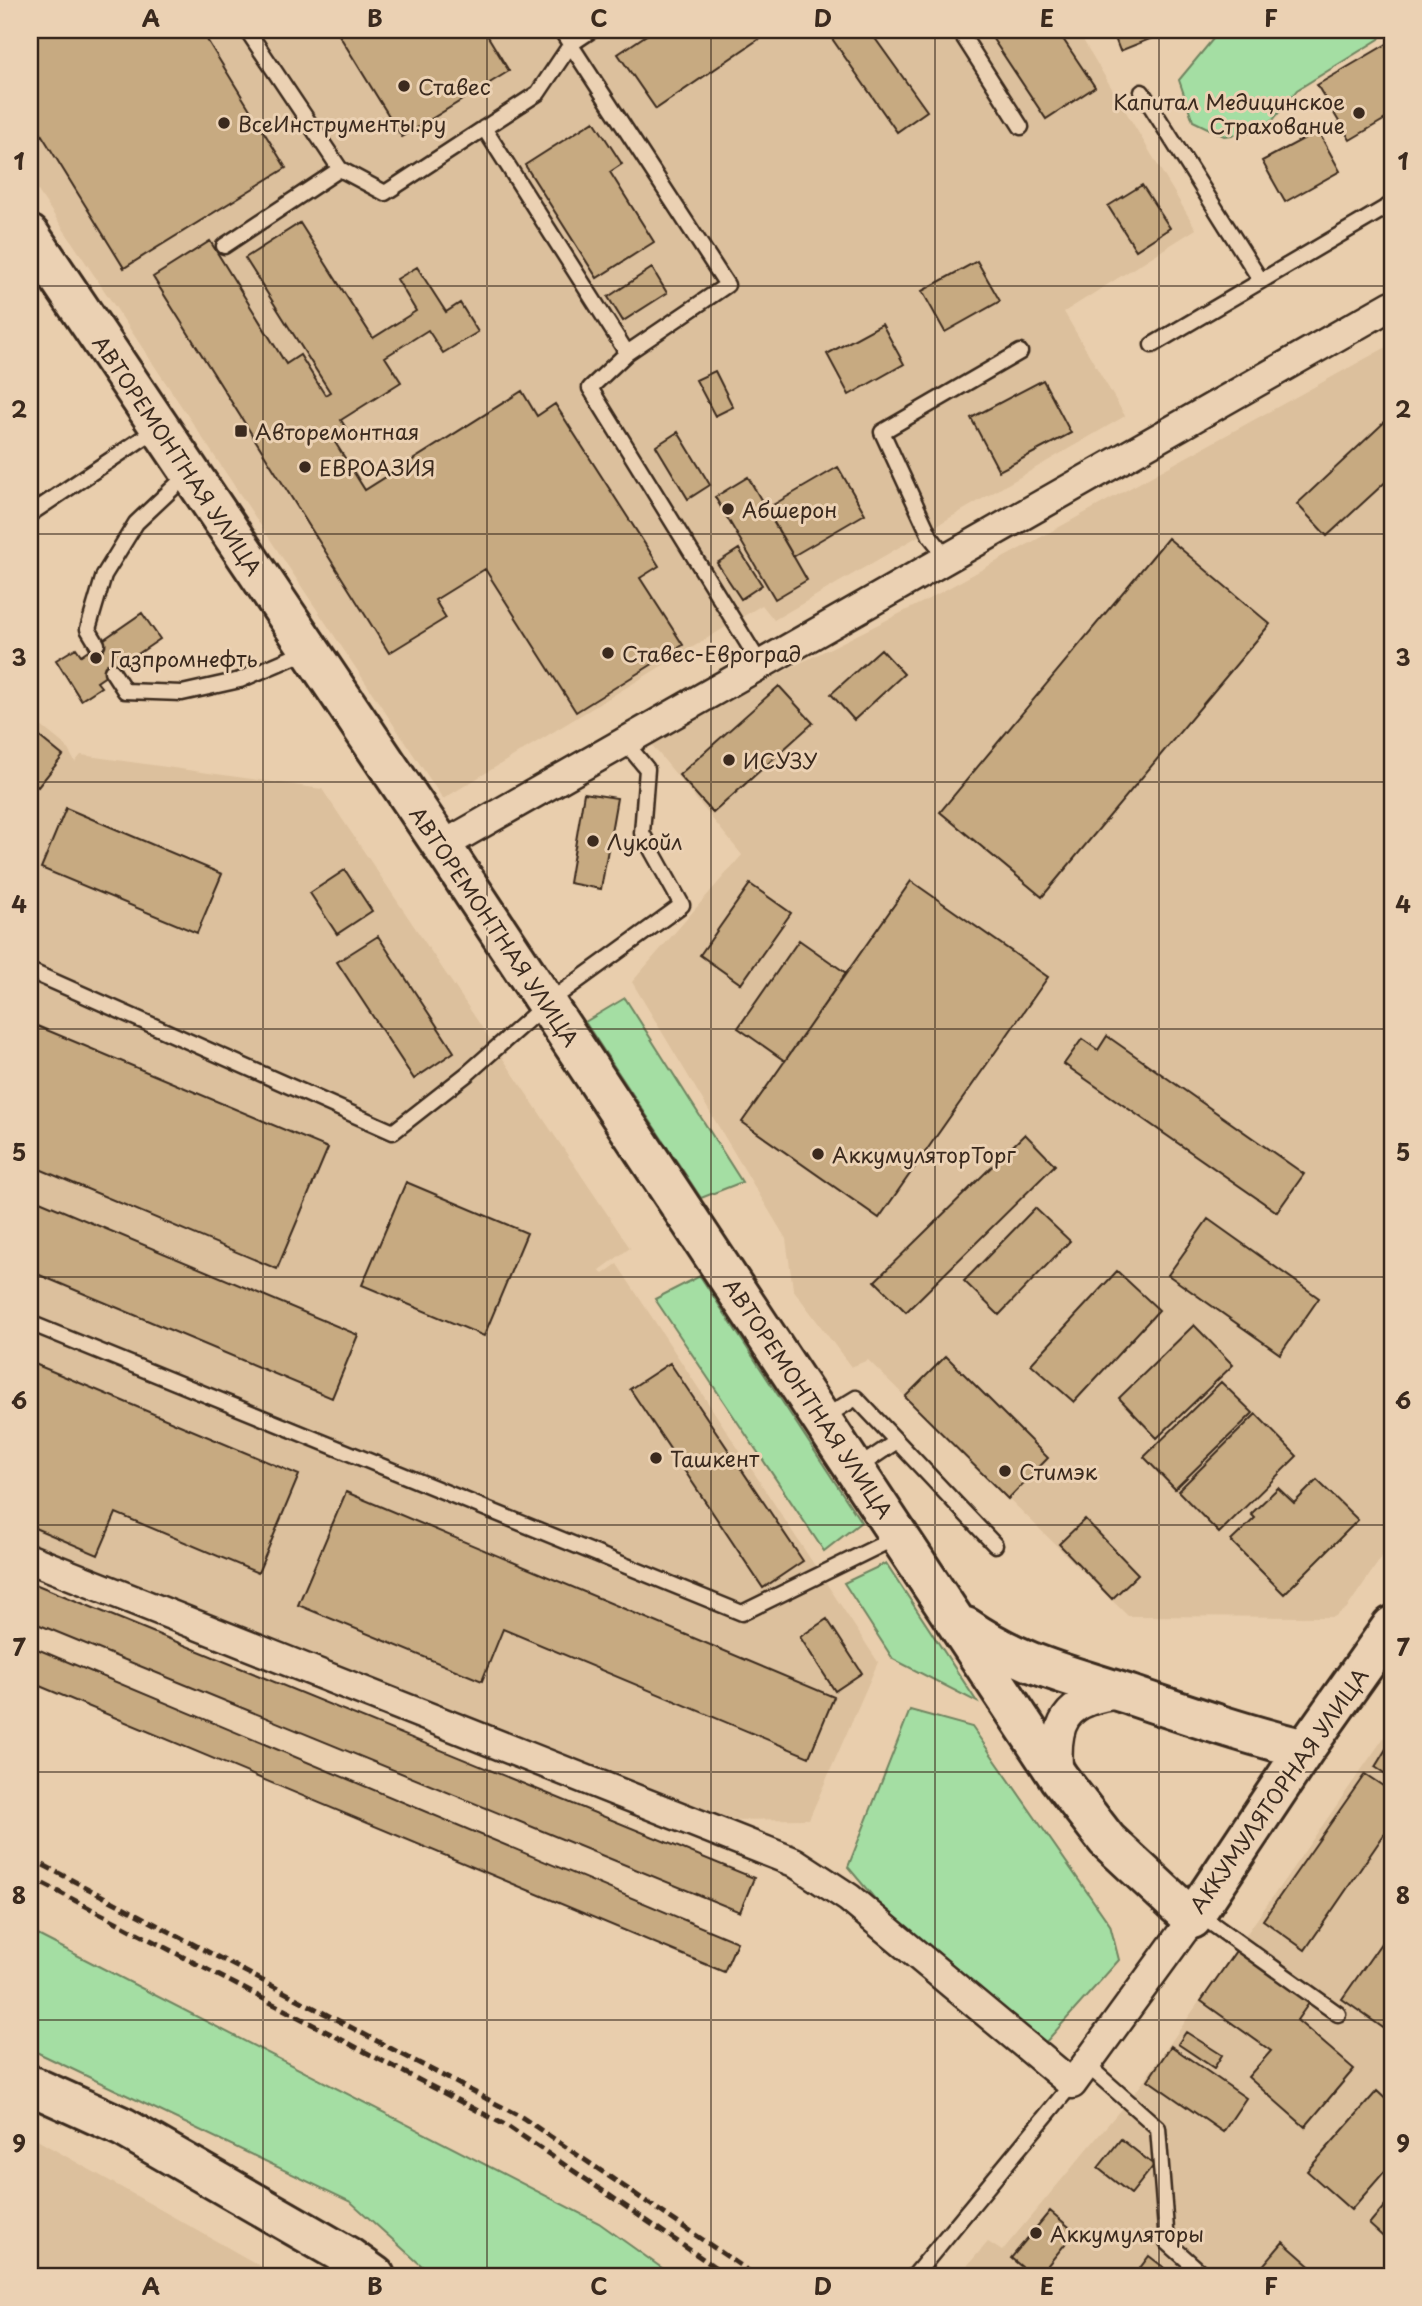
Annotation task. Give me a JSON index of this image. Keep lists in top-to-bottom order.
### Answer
{
  "streets": {
    "street": ["АВТОРЕМОНТНАЯ УЛИЦА", "АККУМУЛЯТОРНАЯ УЛИЦА"]
  },
  "crossings": [
    ["АВТОРЕМОНТНАЯ УЛИЦА", "АККУМУЛЯТОРНАЯ УЛИЦА"]
  ],
  "places": {
    "other": [
      "Ставес",
      "Капитал Медицинское Страхование",
      "ВсеИнструменты.ру",
      "ЕВРОАЗИЯ",
      "Абшерон",
      "Ставес-Евроград",
      "Газпромнефть",
      "ИСУЗУ",
      "Лукойл",
      "АккумуляторТорг",
      "Ташкент",
      "Стимэк",
      "Аккумуляторы"
    ],
    "transit": ["Авторемонтная"]
  },
  "grid": {
    "columns": [
      "A",
      "B",
      "C",
      "D",
      "E",
      "F"
    ],
    "rows": [
      "1",
      "2",
      "3",
      "4",
      "5",
      "6",
      "7",
      "8",
      "9"
    ]
  }
}
